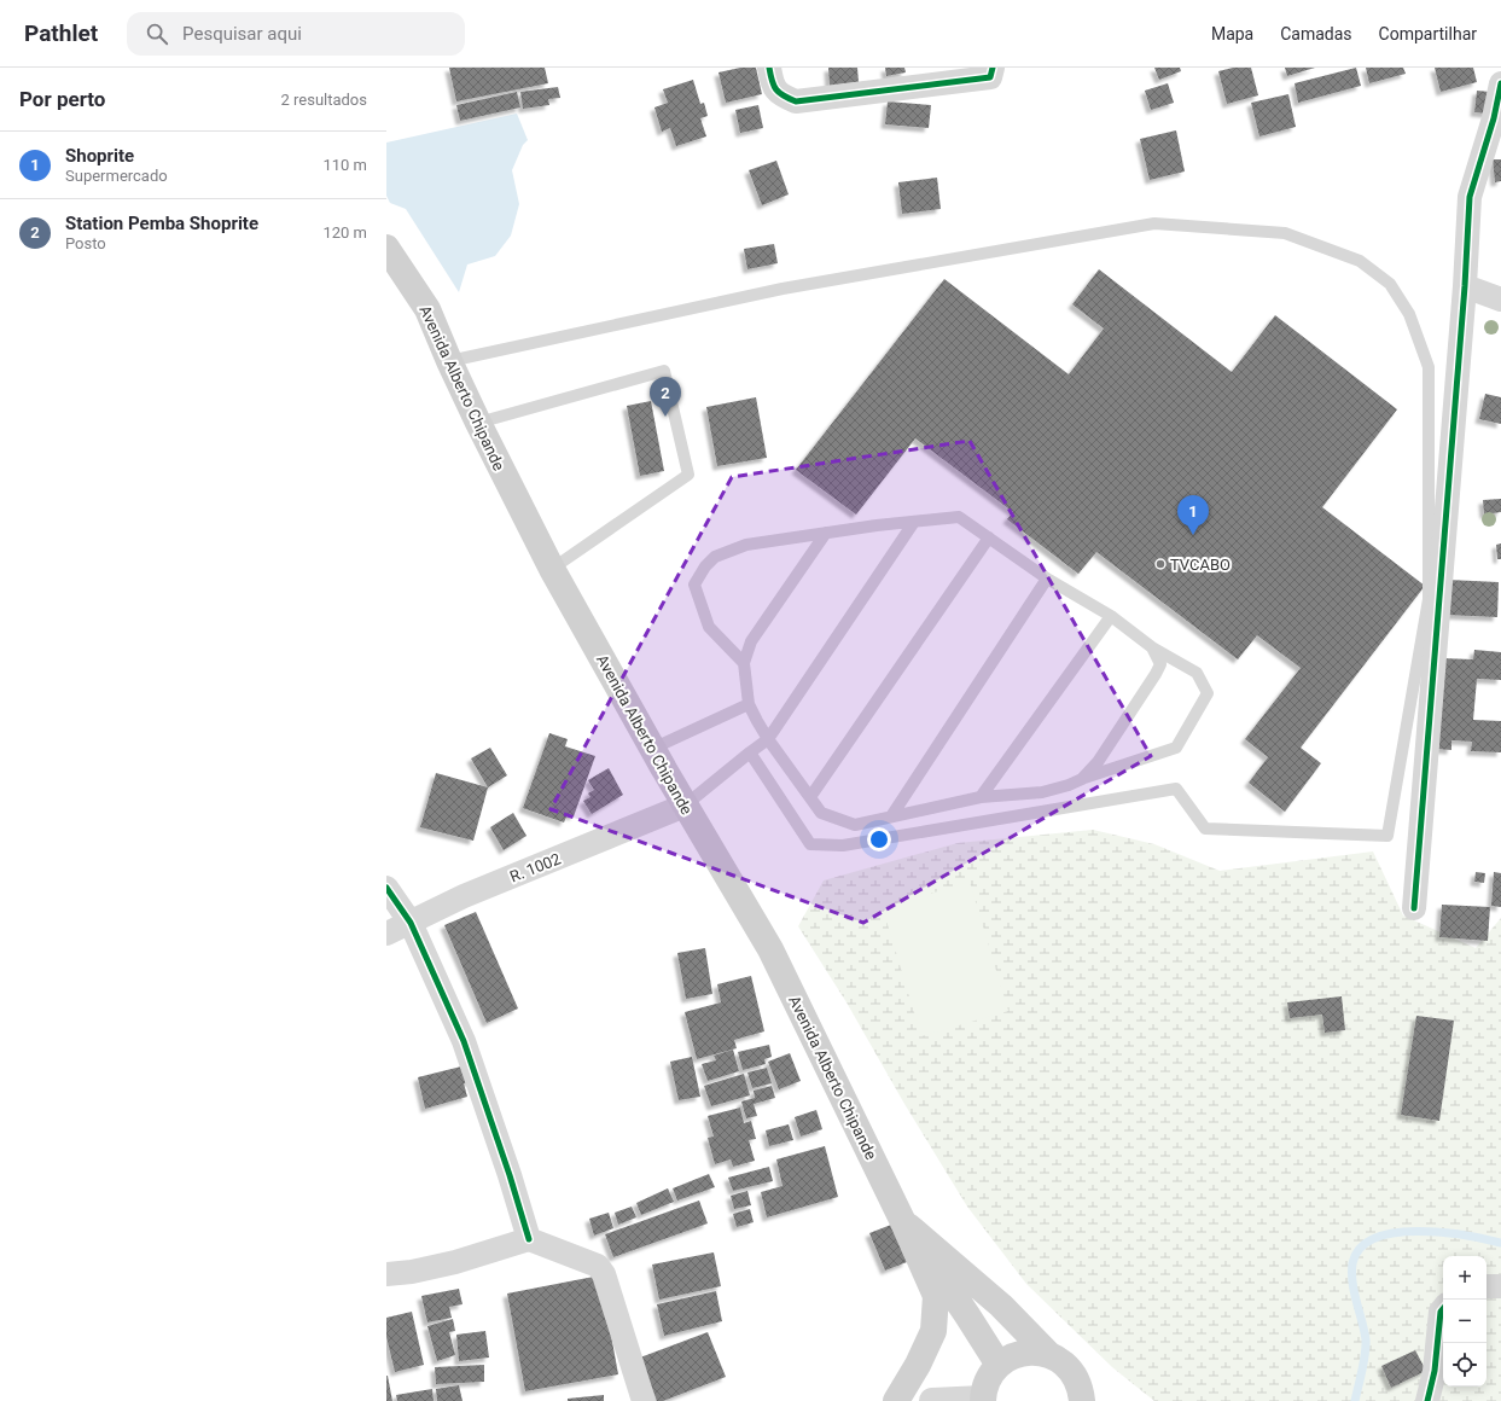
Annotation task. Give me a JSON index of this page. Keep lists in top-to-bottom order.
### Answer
{
  "streets": {
    "main road": ["Avenida Alberto Chipande"],
    "street": ["R. 1002"]
  },
  "crossings": [
    ["Avenida Alberto Chipande", "R. 1002"]
  ],
  "places": ["TVCABO"],
  "page": {
    "header": "Pathlet",
    "search": "Pesquisar aqui",
    "nav": ["Mapa", "Camadas", "Compartilhar"],
    "heading": ["Por perto", "2 resultados"],
    "list": [
      {
        "mark": "1",
        "name": "Shoprite",
        "note": "Supermercado",
        "value": "110 m"
      },
      {
        "mark": "2",
        "name": "Station Pemba Shoprite",
        "note": "Posto",
        "value": "120 m"
      }
    ],
    "pins": ["2", "1"],
    "map_buttons": ["+", "−"]
  }
}
